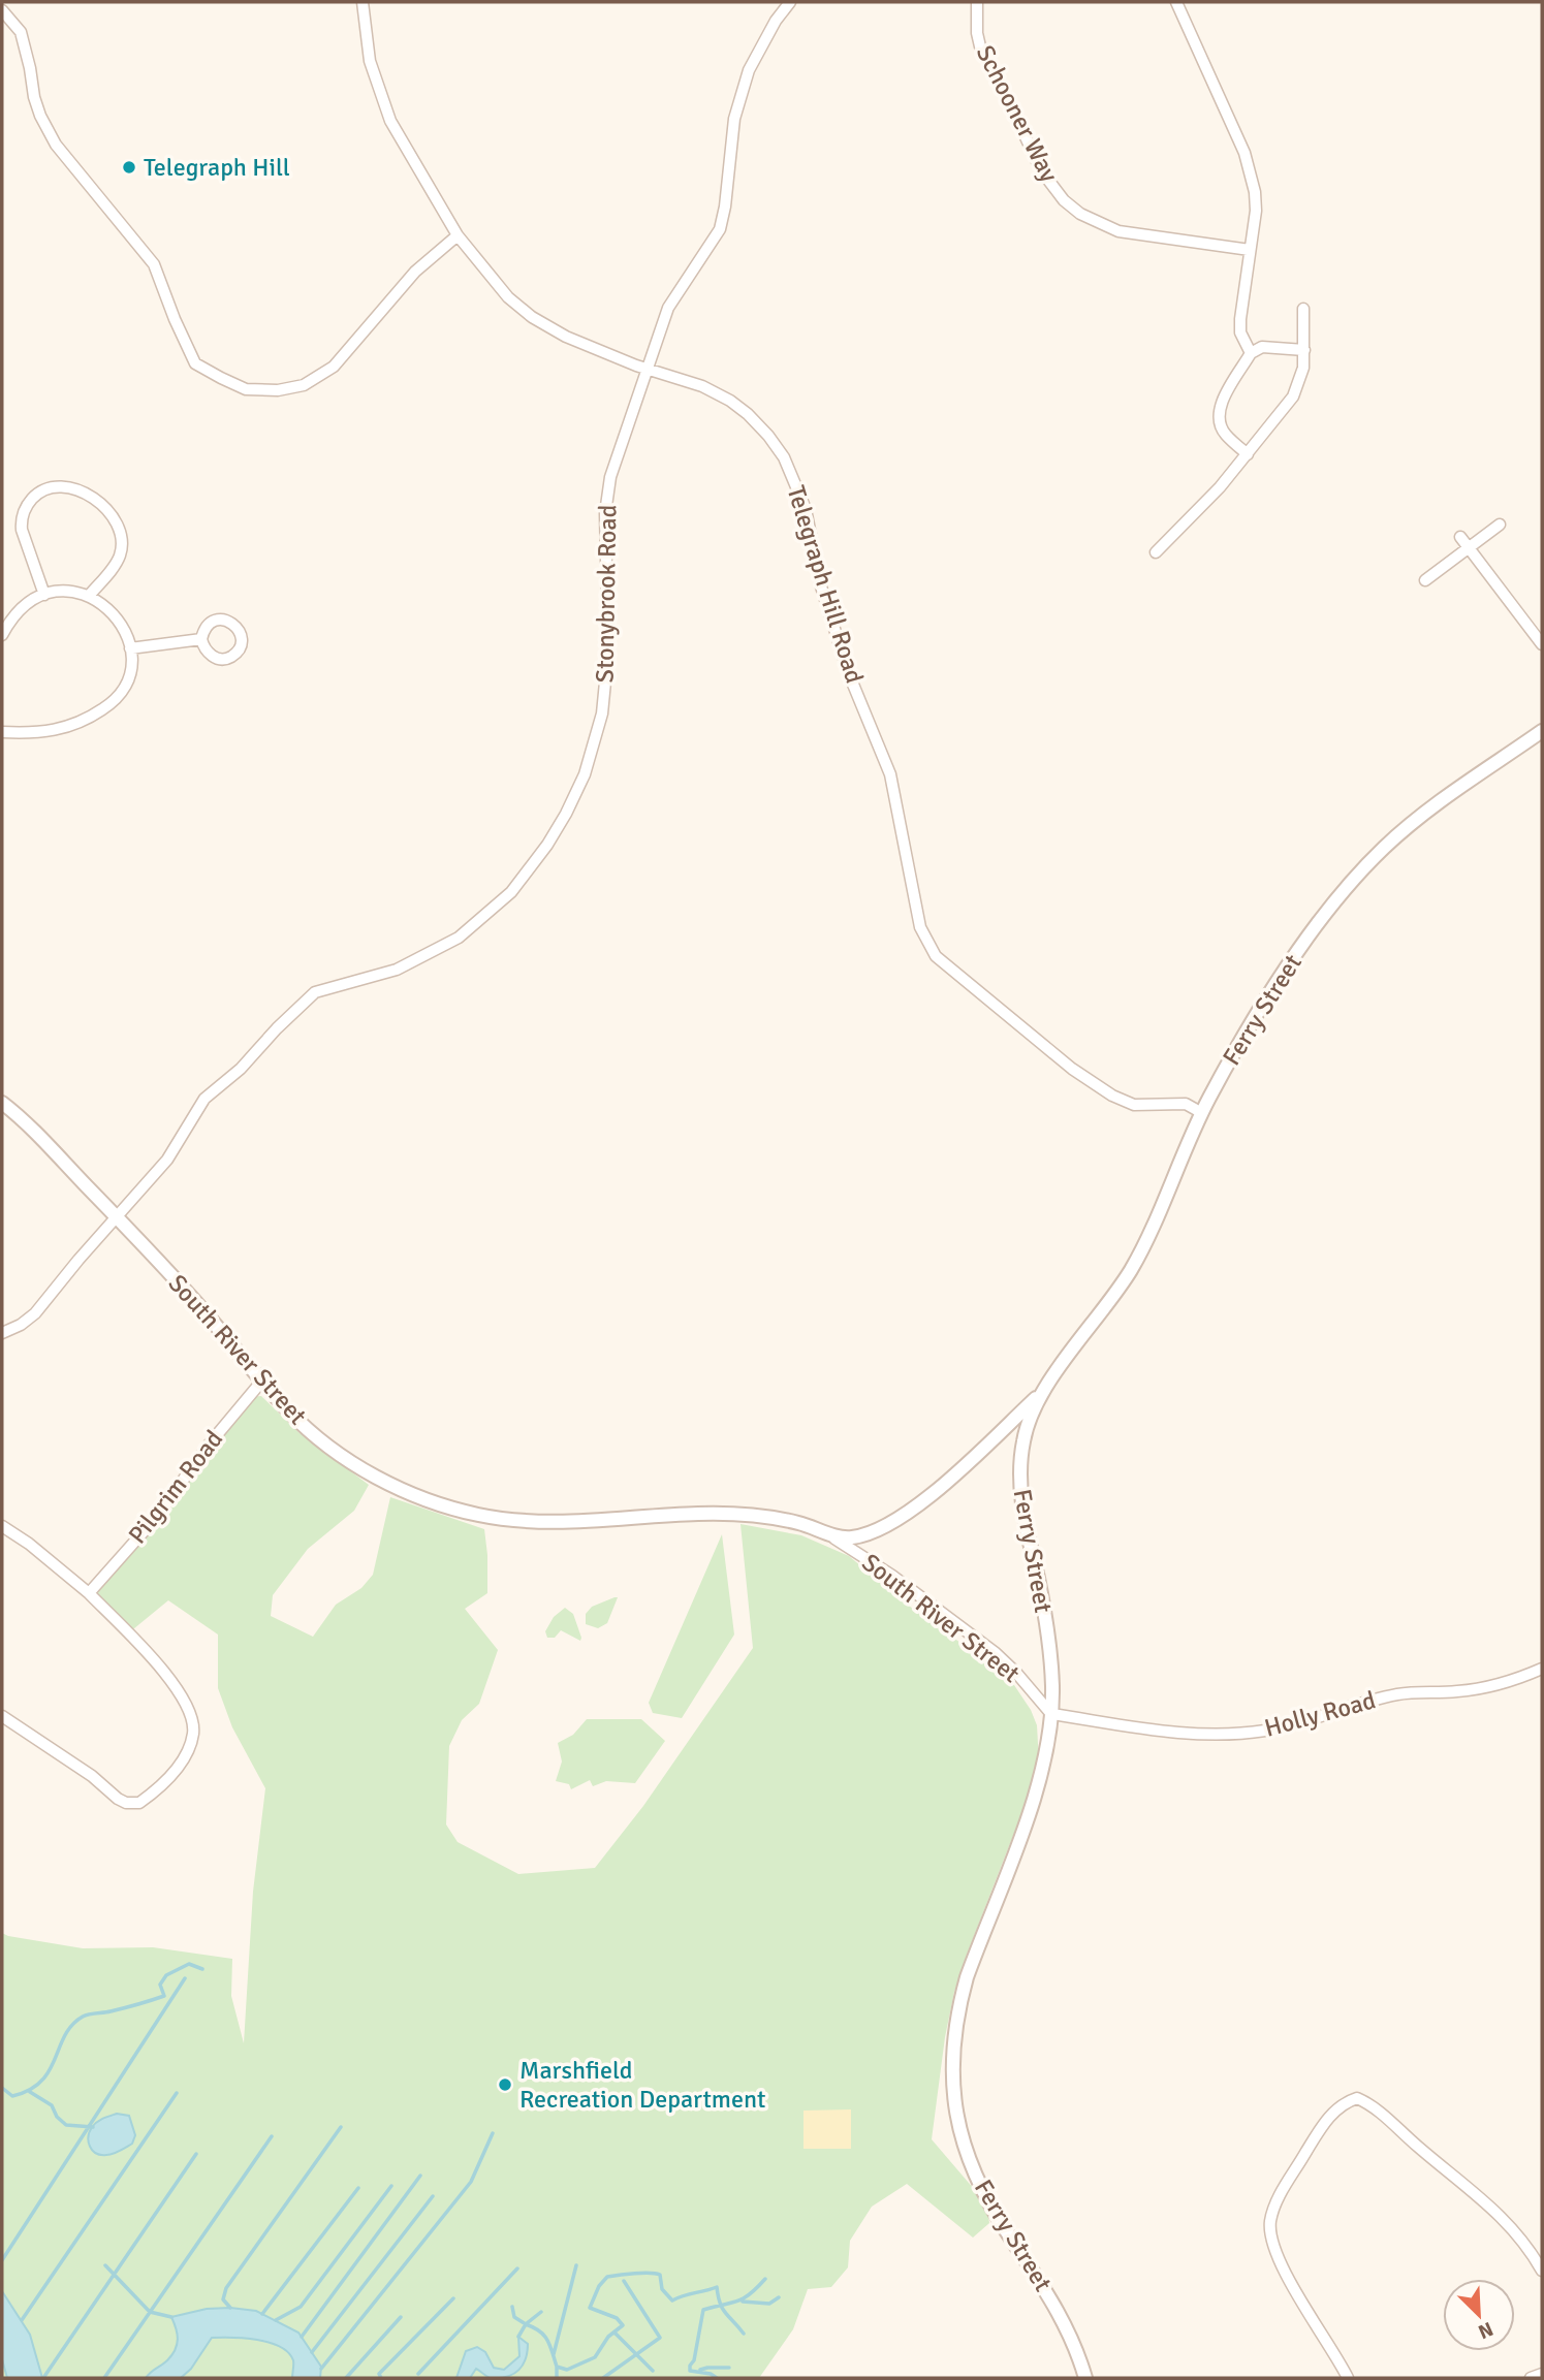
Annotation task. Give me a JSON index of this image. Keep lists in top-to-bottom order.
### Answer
{
  "streets": {
    "street": [
      "Schooner Way",
      "Telegraph Hill Road",
      "Stonybrook Road",
      "Ferry Street",
      "South River Street",
      "Pilgrim Road",
      "Holly Road"
    ]
  },
  "crossings": [
    ["Telegraph Hill Road", "Stonybrook Road"],
    ["Telegraph Hill Road", "Ferry Street"],
    ["Stonybrook Road", "South River Street"],
    ["Ferry Street", "South River Street"],
    ["Ferry Street", "Holly Road"],
    ["South River Street", "Pilgrim Road"],
    ["South River Street", "Holly Road"]
  ],
  "places": ["Telegraph Hill", "Marshfield Recreation Department"],
  "north": "bottom right"
}
